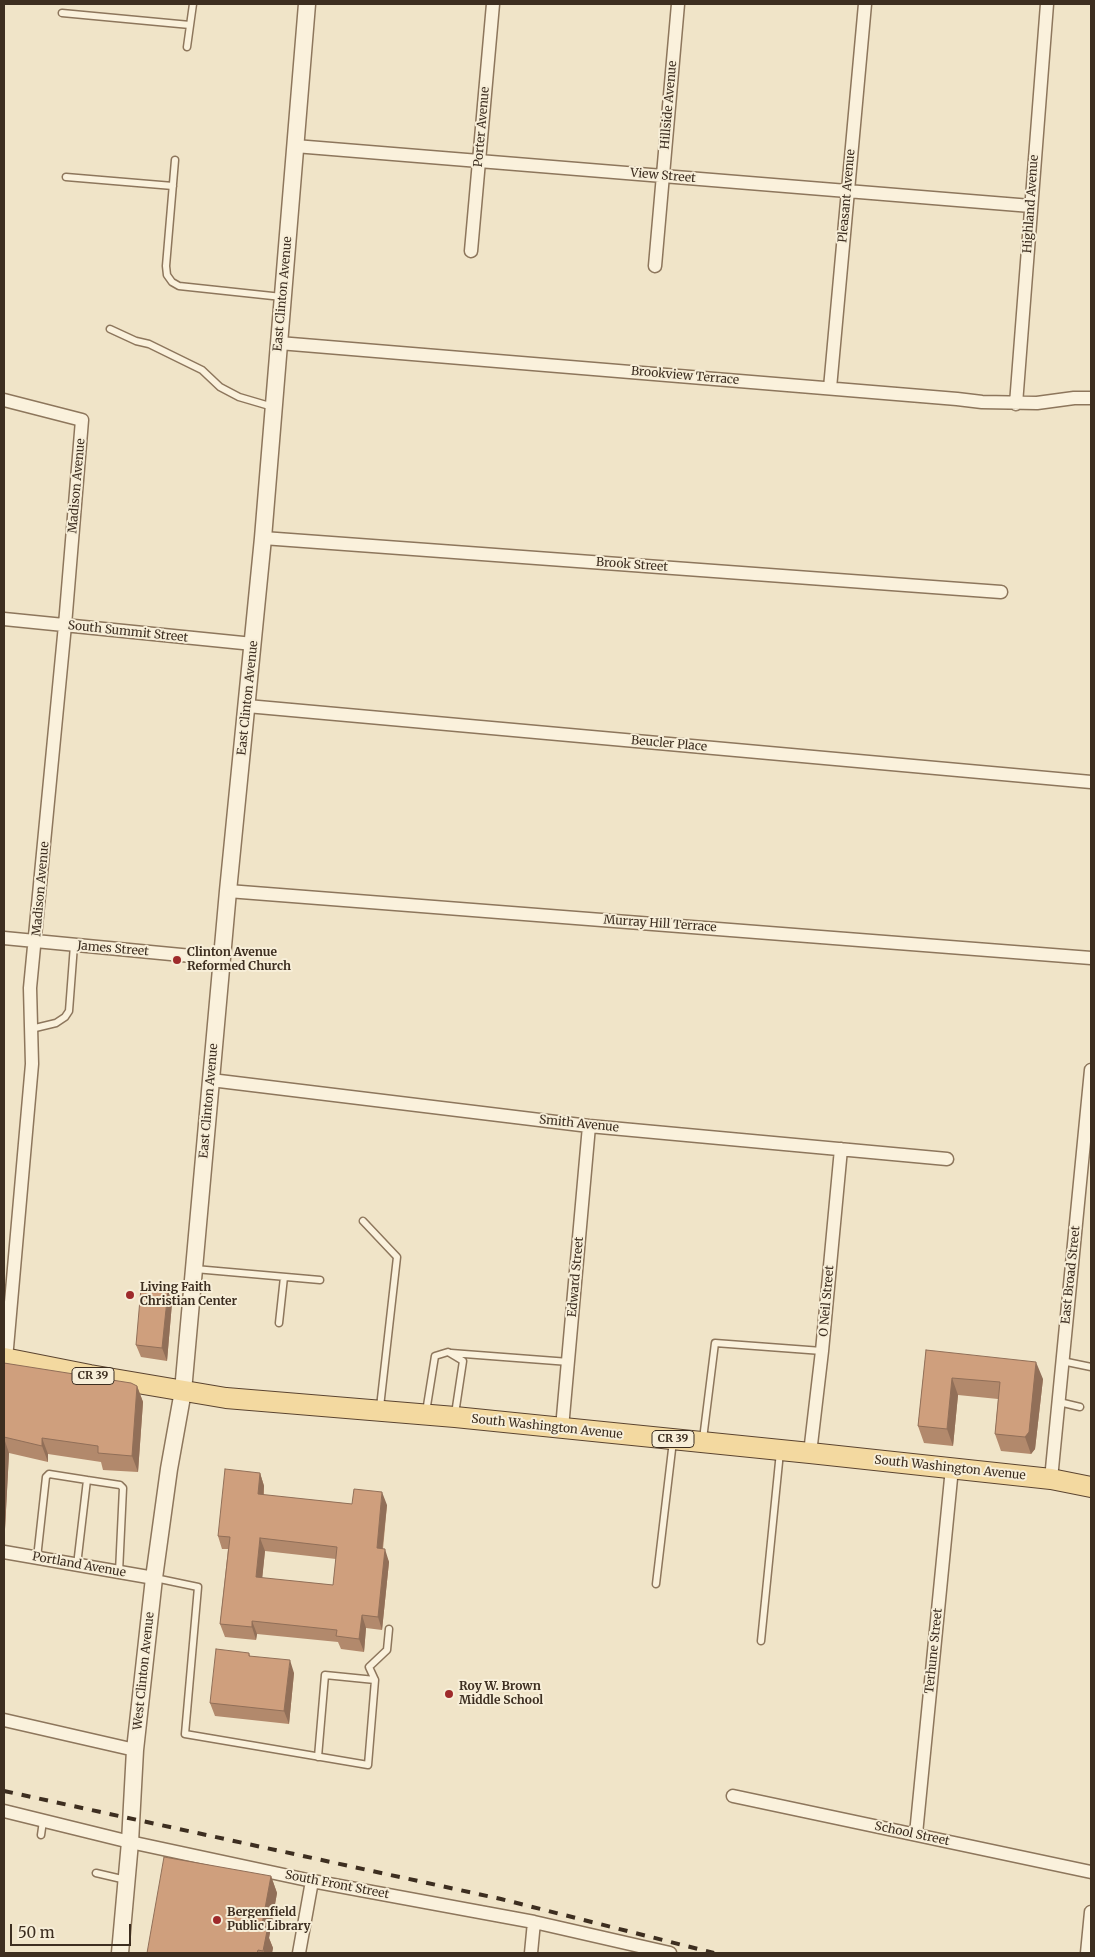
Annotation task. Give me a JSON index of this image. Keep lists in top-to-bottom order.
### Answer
{
  "streets": {
    "main road": ["CR 39", "South Washington Avenue"],
    "street": [
      "Hillside Avenue",
      "Porter Avenue",
      "View Street",
      "Pleasant Avenue",
      "Highland Avenue",
      "East Clinton Avenue",
      "Brookview Terrace",
      "Madison Avenue",
      "Brook Street",
      "South Summit Street",
      "Beucler Place",
      "Murray Hill Terrace",
      "James Street",
      "Smith Avenue",
      "East Broad Street",
      "Edward Street",
      "O Neil Street",
      "Portland Avenue",
      "Terhune Street",
      "West Clinton Avenue",
      "School Street",
      "South Front Street"
    ]
  },
  "crossings": [
    ["Hillside Avenue", "View Street"],
    ["Porter Avenue", "View Street"],
    ["View Street", "Pleasant Avenue"],
    ["View Street", "Highland Avenue"],
    ["View Street", "East Clinton Avenue"],
    ["Pleasant Avenue", "Brookview Terrace"],
    ["Highland Avenue", "Brookview Terrace"],
    ["East Clinton Avenue", "Brookview Terrace"],
    ["East Clinton Avenue", "Brook Street"],
    ["East Clinton Avenue", "South Summit Street"],
    ["East Clinton Avenue", "Beucler Place"],
    ["East Clinton Avenue", "Murray Hill Terrace"],
    ["East Clinton Avenue", "James Street"],
    ["East Clinton Avenue", "Smith Avenue"],
    ["East Clinton Avenue", "South Washington Avenue"],
    ["East Clinton Avenue", "West Clinton Avenue"],
    ["Madison Avenue", "South Summit Street"],
    ["Madison Avenue", "James Street"],
    ["Madison Avenue", "South Washington Avenue"],
    ["Smith Avenue", "Edward Street"],
    ["Smith Avenue", "O Neil Street"],
    ["East Broad Street", "South Washington Avenue"],
    ["Edward Street", "South Washington Avenue"],
    ["O Neil Street", "South Washington Avenue"],
    ["South Washington Avenue", "Terhune Street"],
    ["South Washington Avenue", "West Clinton Avenue"],
    ["Portland Avenue", "West Clinton Avenue"],
    ["Terhune Street", "School Street"],
    ["West Clinton Avenue", "South Front Street"]
  ],
  "places": [
    "Clinton Avenue Reformed Church",
    "Living Faith Christian Center",
    "Roy W. Brown Middle School",
    "Bergenfield Public Library"
  ],
  "scale_bar": "50 m"
}
